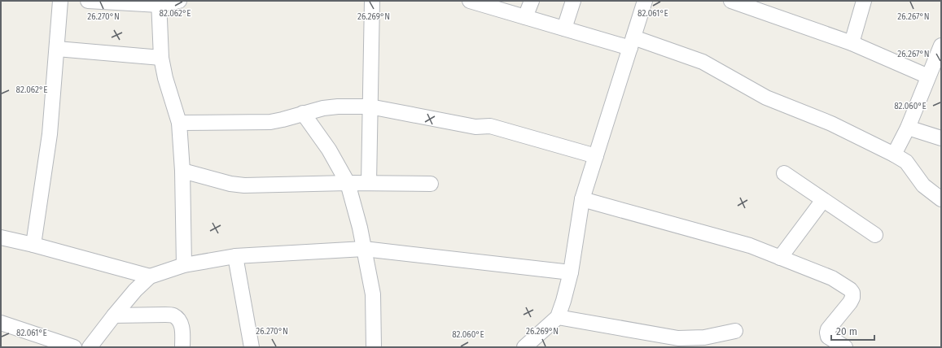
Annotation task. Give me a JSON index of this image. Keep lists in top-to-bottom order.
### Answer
{
  "scale_bar": "20 m",
  "coordinates": [
    "82.062°E",
    "82.061°E",
    "26.270°N",
    "26.269°N",
    "26.267°N",
    "82.060°E"
  ]
}
